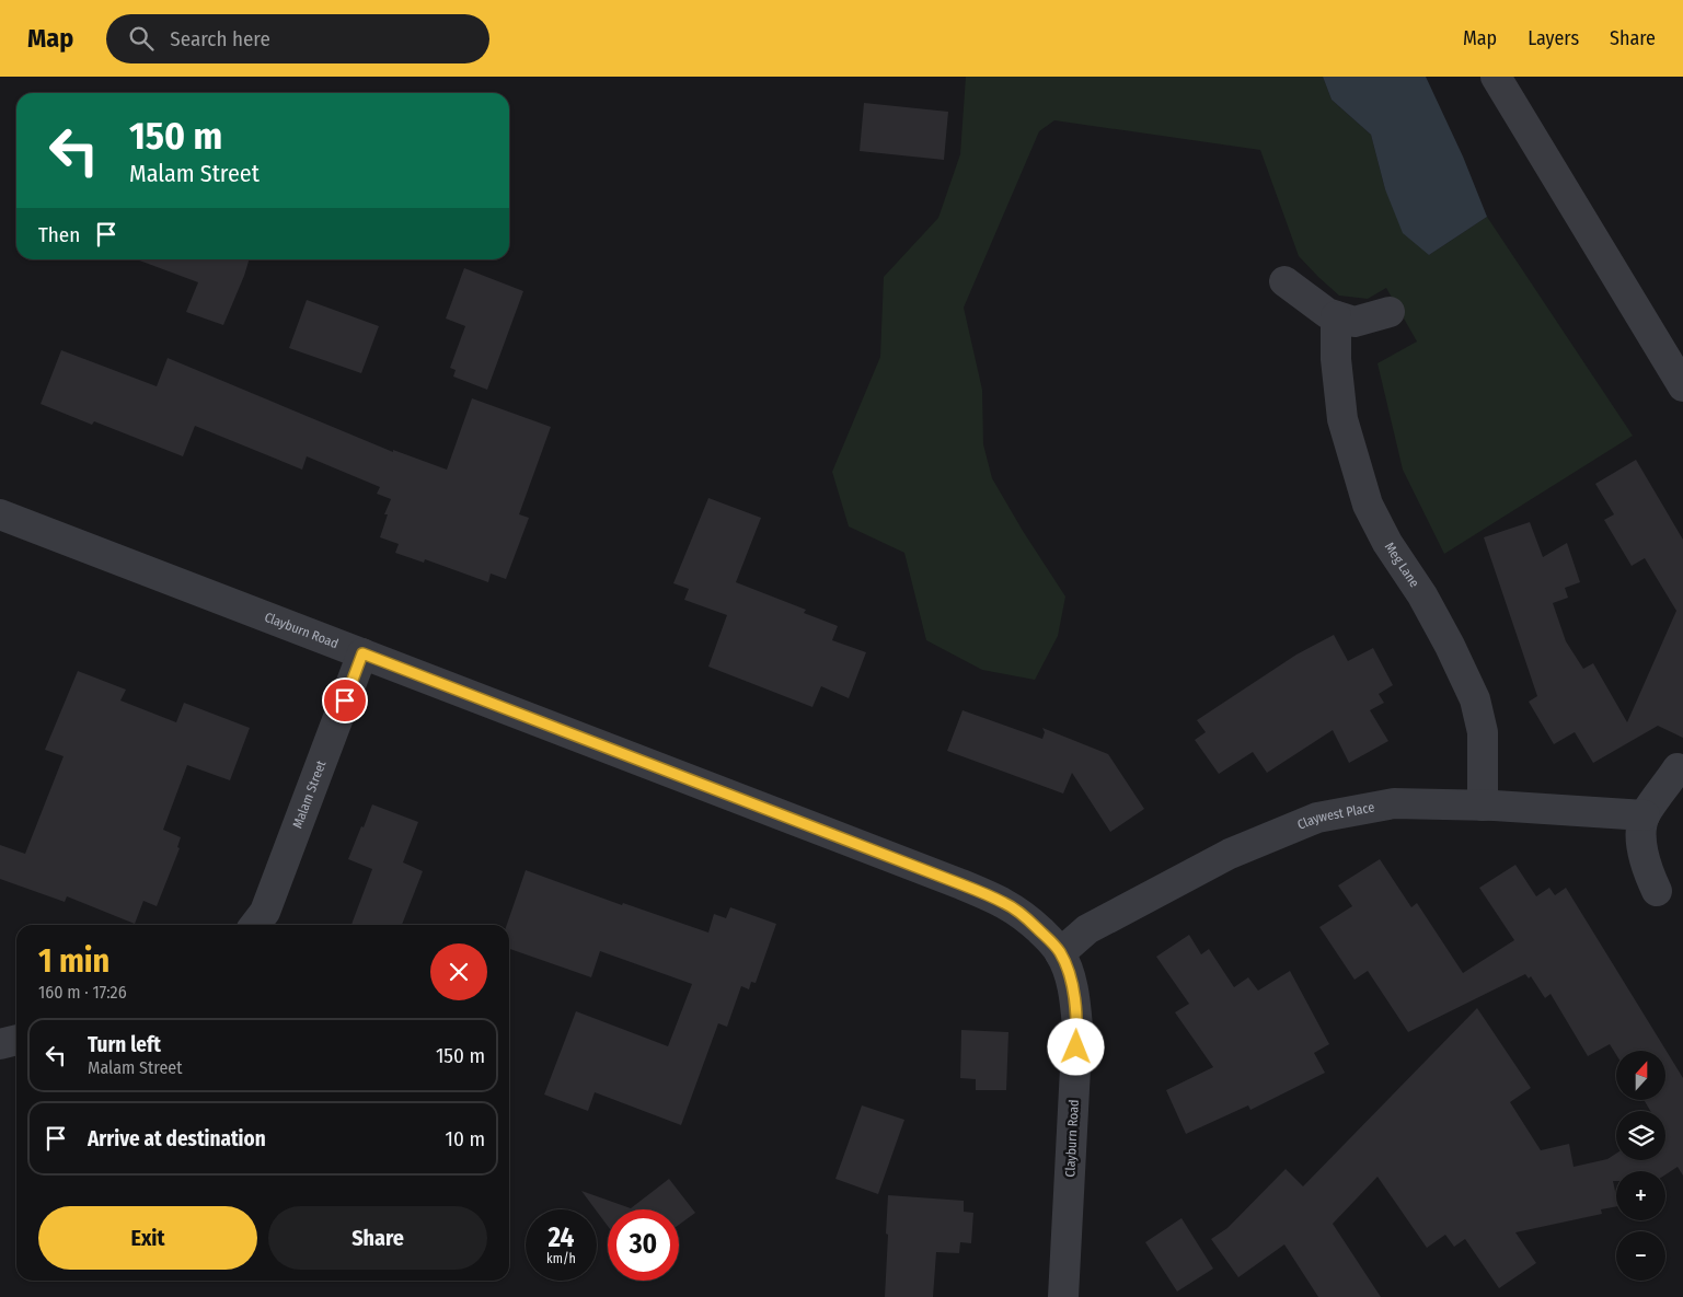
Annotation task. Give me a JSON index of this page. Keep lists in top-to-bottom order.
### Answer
{
  "streets": {
    "street": [
      "Meg Lane",
      "Clayburn Road",
      "Malam Street",
      "Claywest Place"
    ]
  },
  "crossings": [
    ["Meg Lane", "Claywest Place"],
    ["Clayburn Road", "Malam Street"],
    ["Clayburn Road", "Claywest Place"]
  ],
  "north": "top",
  "page": {
    "header": "Map",
    "search": "Search here",
    "nav": ["Map", "Layers", "Share"],
    "turn": ["150 m", "Malam Street"],
    "then": "Then",
    "heading": ["1 min", "160 m · 17:26"],
    "list": [
      {
        "name": "Turn left",
        "note": "Malam Street",
        "value": "150 m"
      },
      {
        "name": "Arrive at destination",
        "value": "10 m"
      }
    ],
    "map_buttons": ["+", "−"],
    "buttons": ["Exit", "Share"],
    "speed": "24 km/h",
    "limit": "30"
  }
}
